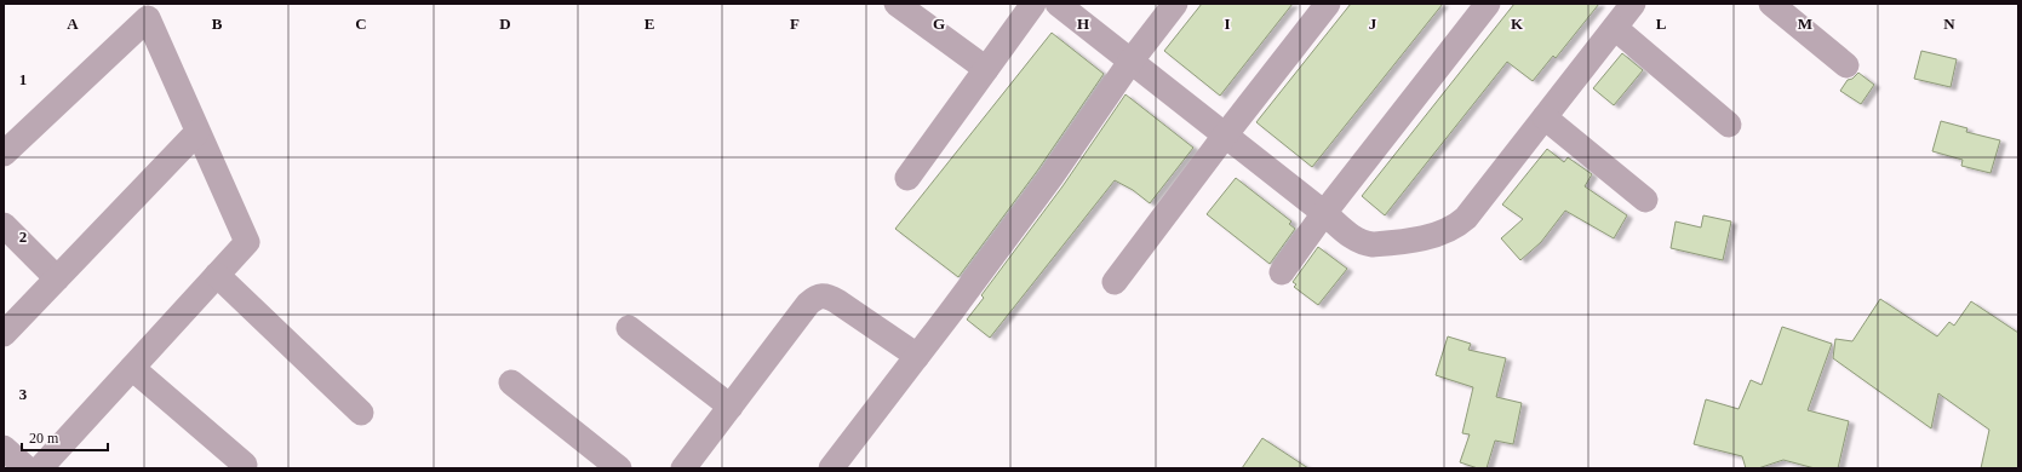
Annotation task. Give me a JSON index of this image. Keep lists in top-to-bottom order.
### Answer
{
  "scale_bar": "20 m",
  "grid": {
    "columns": [
      "A",
      "B",
      "C",
      "D",
      "E",
      "F",
      "G",
      "H",
      "I",
      "J",
      "K",
      "L",
      "M",
      "N"
    ],
    "rows": ["1", "2", "3"]
  }
}
